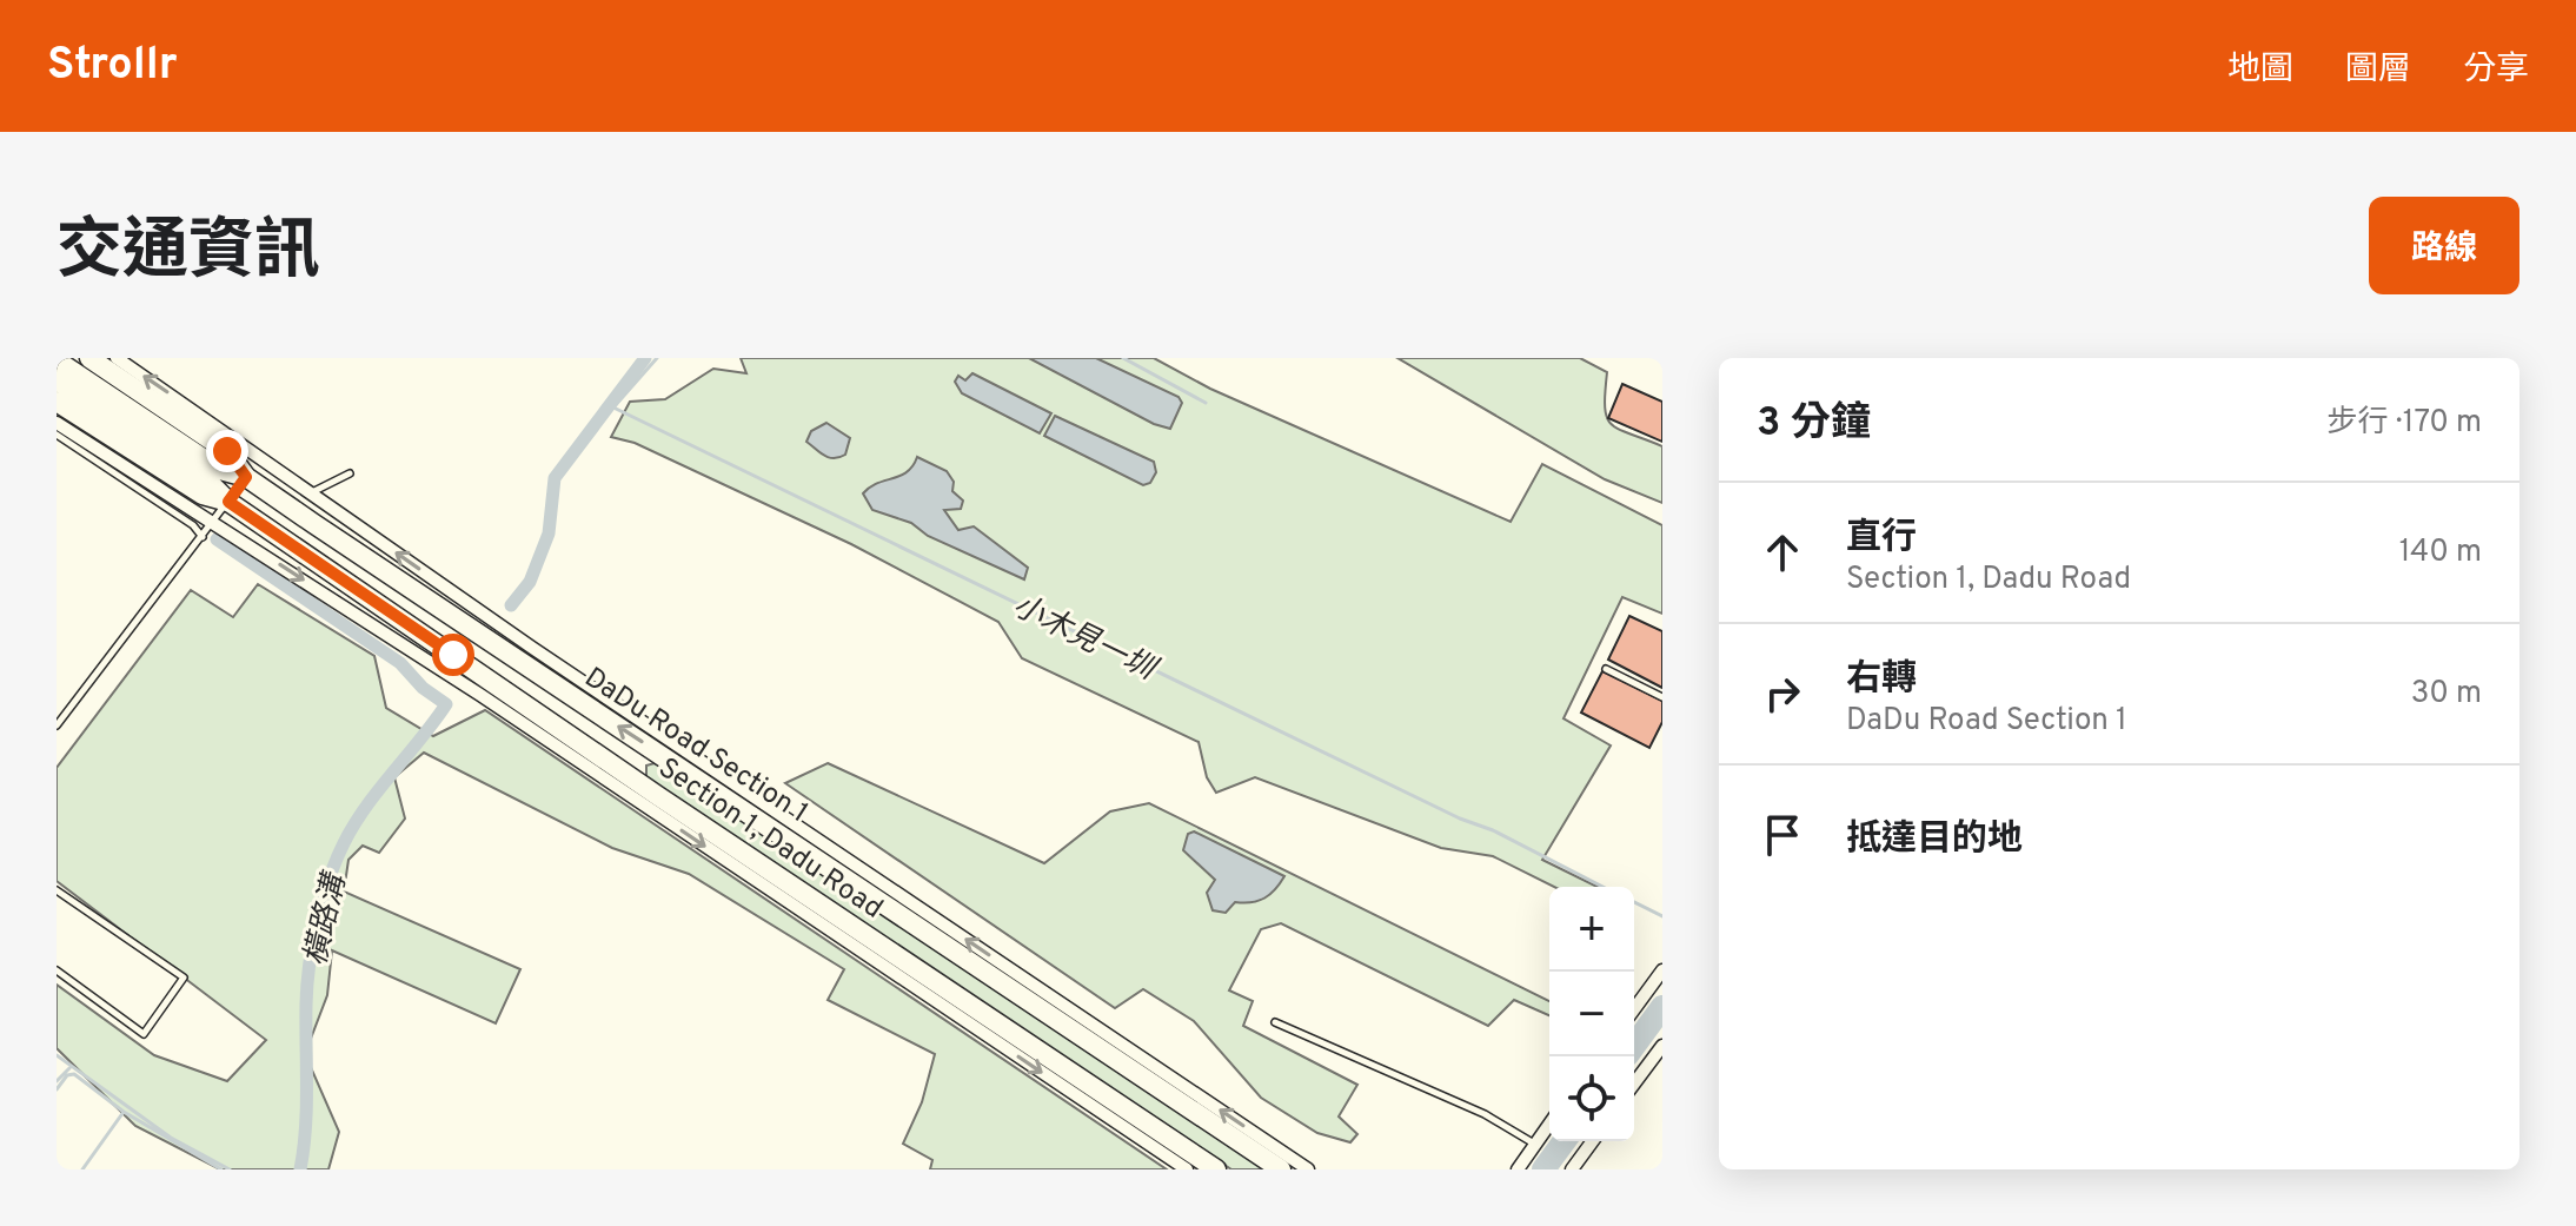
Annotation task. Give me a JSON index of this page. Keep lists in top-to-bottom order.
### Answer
{
  "streets": {
    "main road": ["DaDu Road Section 1", "Section 1, Dadu Road"]
  },
  "water": ["小木見一圳", "橫路溝"],
  "page": {
    "header": "Strollr",
    "nav": ["地圖", "圖層", "分享"],
    "title": "交通資訊",
    "buttons": "路線",
    "heading": ["3 分鐘", "步行 · 170 m"],
    "list": [
      ["直行", "Section 1, Dadu Road", "140 m"],
      ["右轉", "DaDu Road Section 1", "30 m"],
      "抵達目的地"
    ],
    "map_buttons": ["+", "−"]
  }
}
